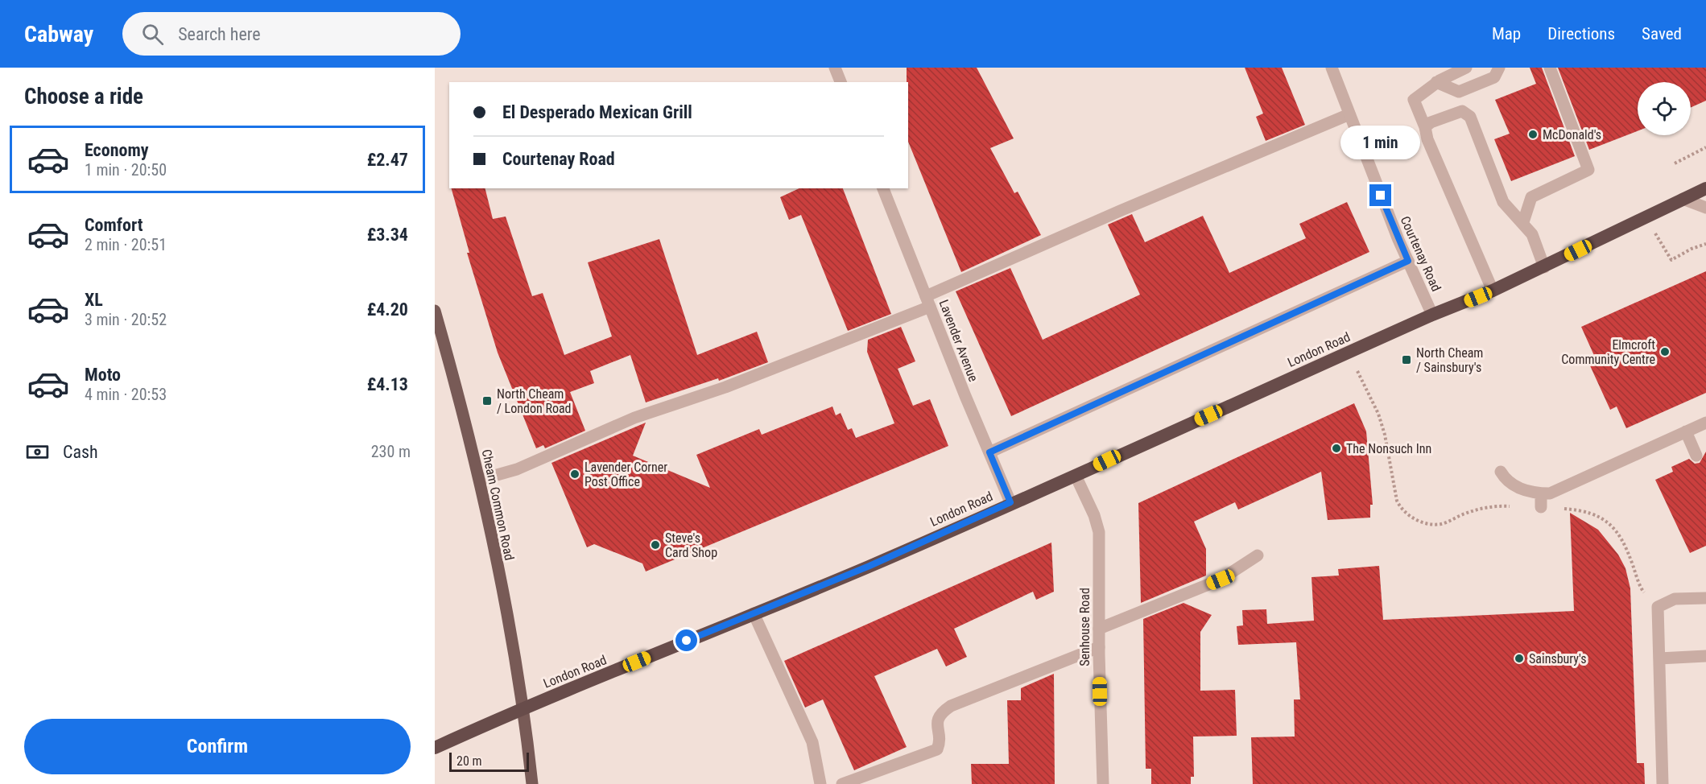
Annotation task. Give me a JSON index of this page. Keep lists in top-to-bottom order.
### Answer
{
  "streets": {
    "highway": ["London Road"],
    "main road": ["Cheam Common Road"],
    "street": ["Courtenay Road", "Lavender Avenue", "Senhouse Road"]
  },
  "crossings": [
    ["Courtenay Road", "London Road"],
    ["Lavender Avenue", "London Road"],
    ["London Road", "Cheam Common Road"],
    ["London Road", "Senhouse Road"]
  ],
  "places": {
    "other": [
      "McDonald's",
      "Elmcroft Community Centre",
      "The Nonsuch Inn",
      "Lavender Corner Post Office",
      "Steve's Card Shop",
      "Sainsbury's"
    ],
    "transit": ["North Cheam / Sainsbury's", "North Cheam / London Road"]
  },
  "scale_bar": "20 m",
  "page": {
    "header": "Cabway",
    "search": "Search here",
    "nav": ["Map", "Directions", "Saved"],
    "heading": "Choose a ride",
    "banner": ["El Desperado Mexican Grill", "Courtenay Road"],
    "list": [
      {
        "name": "Economy",
        "note": "1 min · 20:50",
        "value": "£2.47"
      },
      {
        "name": "Comfort",
        "note": "2 min · 20:51",
        "value": "£3.34"
      },
      {
        "name": "XL",
        "note": "3 min · 20:52",
        "value": "£4.20"
      },
      {
        "name": "Moto",
        "note": "4 min · 20:53",
        "value": "£4.13"
      }
    ],
    "bubble": "1 min",
    "pay": ["Cash", "230 m"],
    "buttons": "Confirm",
    "scale": "20 m"
  }
}
